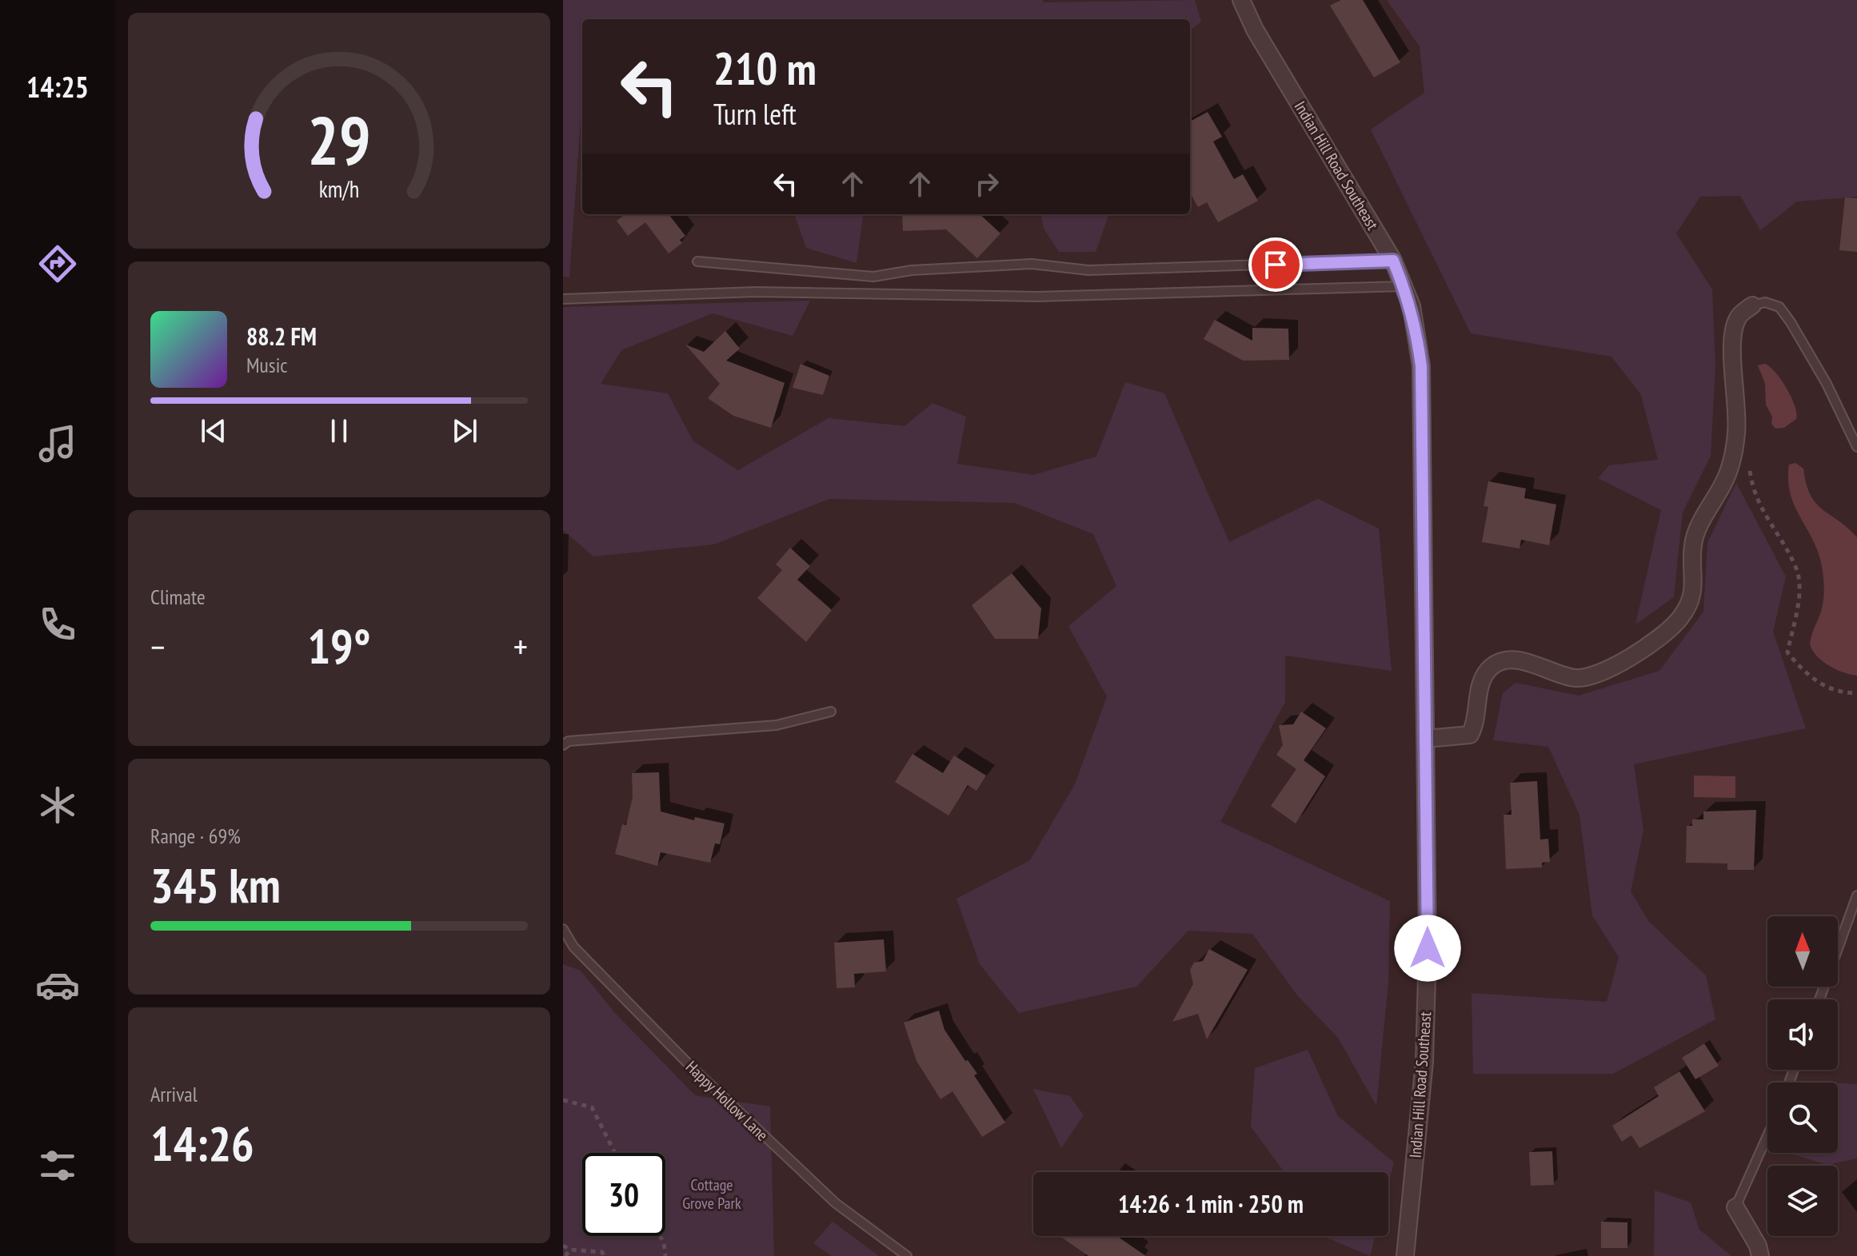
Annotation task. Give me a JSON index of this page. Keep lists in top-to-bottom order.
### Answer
{
  "streets": {
    "street": ["Indian Hill Road Southeast"],
    "lane": ["Happy Hollow Lane"]
  },
  "parks": ["Cottage Grove Park"],
  "north": "top",
  "page": {
    "tabs": "14:25",
    "turn": ["210 m", "Turn left"],
    "song": ["88.2 FM", "Music"],
    "tile": [
      "Climate",
      ["Range · 69%", "345 km"],
      ["Arrival", "14:26"]
    ],
    "heat": ["−", "19°", "+"],
    "limit": "30",
    "trip": "14:26 · 1 min · 250 m",
    "gauge": ["29", "km/h"]
  }
}
